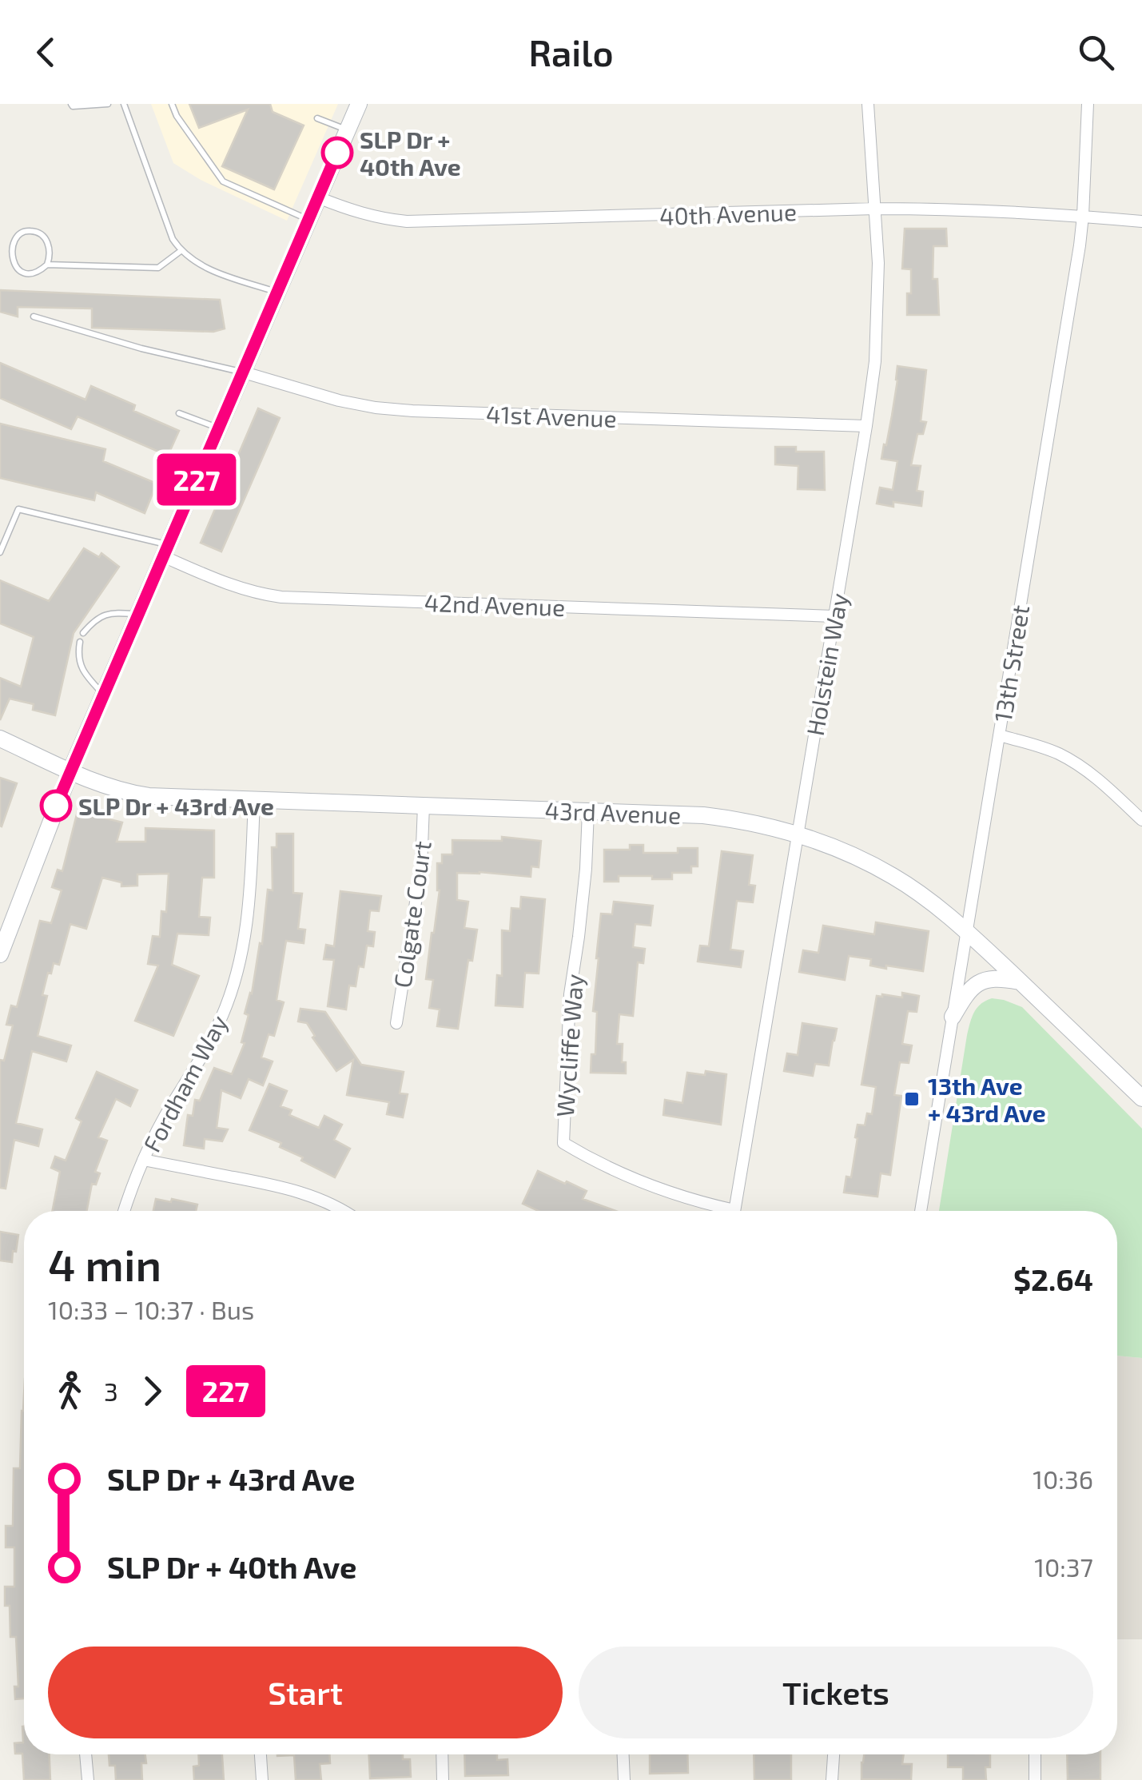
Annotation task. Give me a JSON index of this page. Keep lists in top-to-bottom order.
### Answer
{
  "streets": {
    "street": [
      "40th Avenue",
      "41st Avenue",
      "42nd Avenue",
      "13th Street",
      "Holstein Way",
      "43rd Avenue",
      "Colgate Court",
      "Wycliffe Way",
      "Fordham Way"
    ]
  },
  "crossings": [
    ["40th Avenue", "13th Street"],
    ["40th Avenue", "Holstein Way"],
    ["41st Avenue", "Holstein Way"],
    ["42nd Avenue", "Holstein Way"],
    ["13th Street", "43rd Avenue"],
    ["Holstein Way", "43rd Avenue"],
    ["43rd Avenue", "Colgate Court"],
    ["43rd Avenue", "Wycliffe Way"],
    ["43rd Avenue", "Fordham Way"]
  ],
  "places": {
    "other": ["SLP Dr + 40th Ave", "SLP Dr + 43rd Ave"],
    "transit": ["13th Ave + 43rd Ave"]
  },
  "lines": ["bus line 227"],
  "page": {
    "header": "Railo",
    "on_map": "227",
    "heading": ["4 min", "10:33 – 10:37 · Bus", "$2.64"],
    "legs": ["3", "227"],
    "list": [
      {
        "name": "SLP Dr + 43rd Ave",
        "value": "10:36"
      },
      {
        "name": "SLP Dr + 40th Ave",
        "value": "10:37"
      }
    ],
    "buttons": ["Start", "Tickets"]
  }
}
